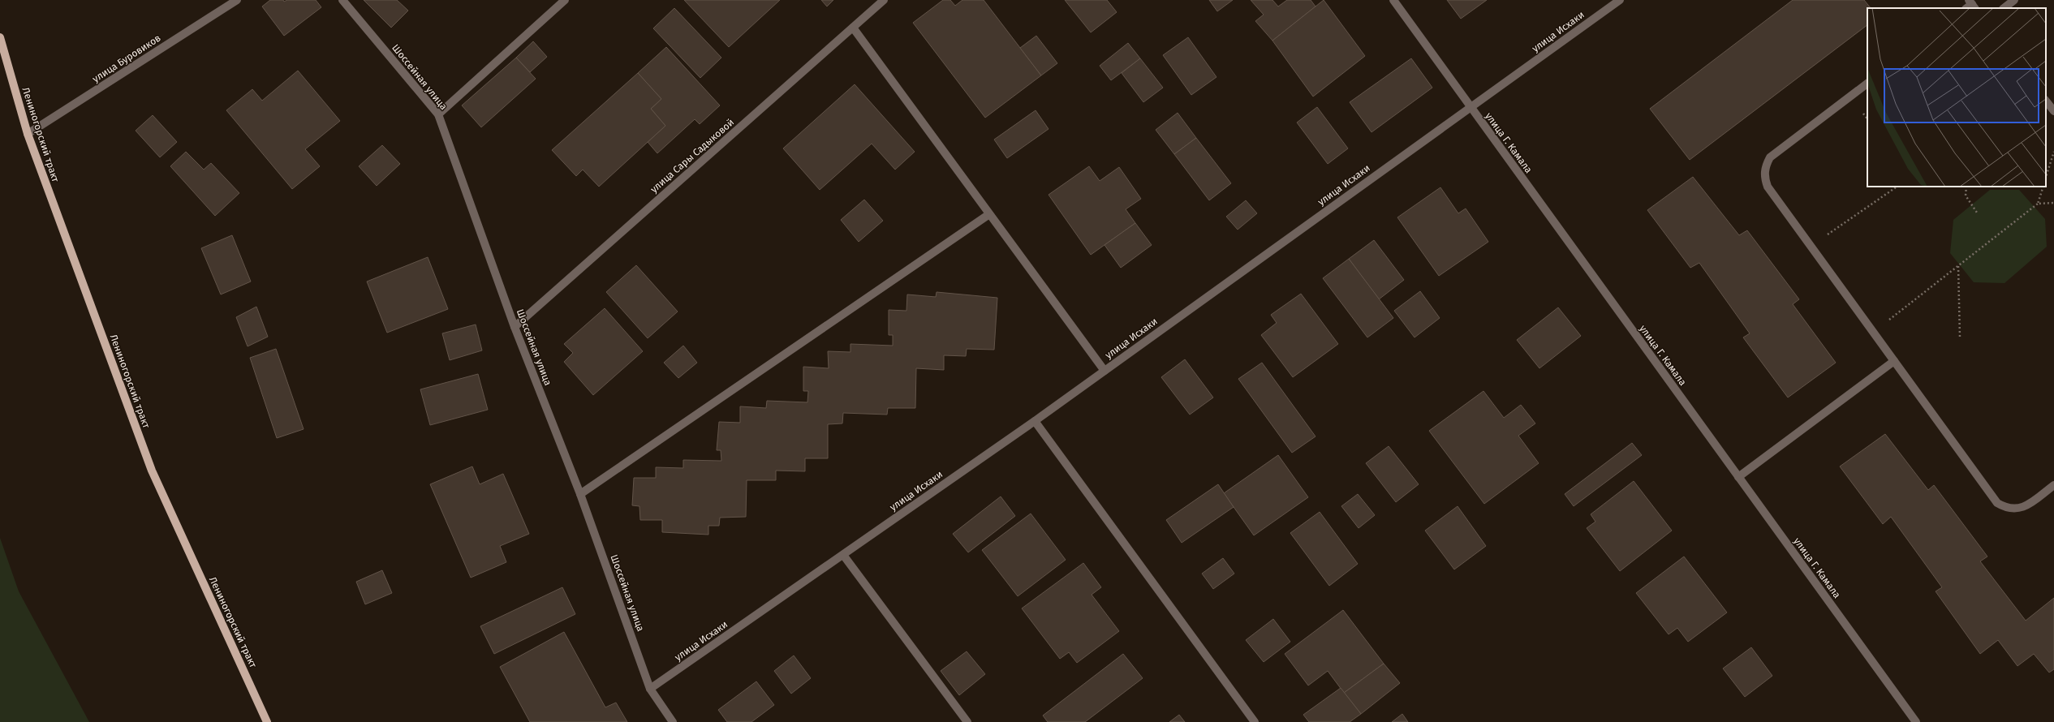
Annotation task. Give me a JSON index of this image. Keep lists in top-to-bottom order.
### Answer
{
  "streets": {
    "main road": ["Лениногорский тракт"],
    "street": [
      "улица Исхаки",
      "улица Буровиков",
      "Шоссейная улица",
      "улица Г. Камала",
      "улица Сары Садыковой"
    ]
  },
  "crossings": [
    ["улица Исхаки", "Шоссейная улица"],
    ["улица Исхаки", "улица Г. Камала"],
    ["улица Буровиков", "Лениногорский тракт"],
    ["Шоссейная улица", "улица Сары Садыковой"]
  ]
}
